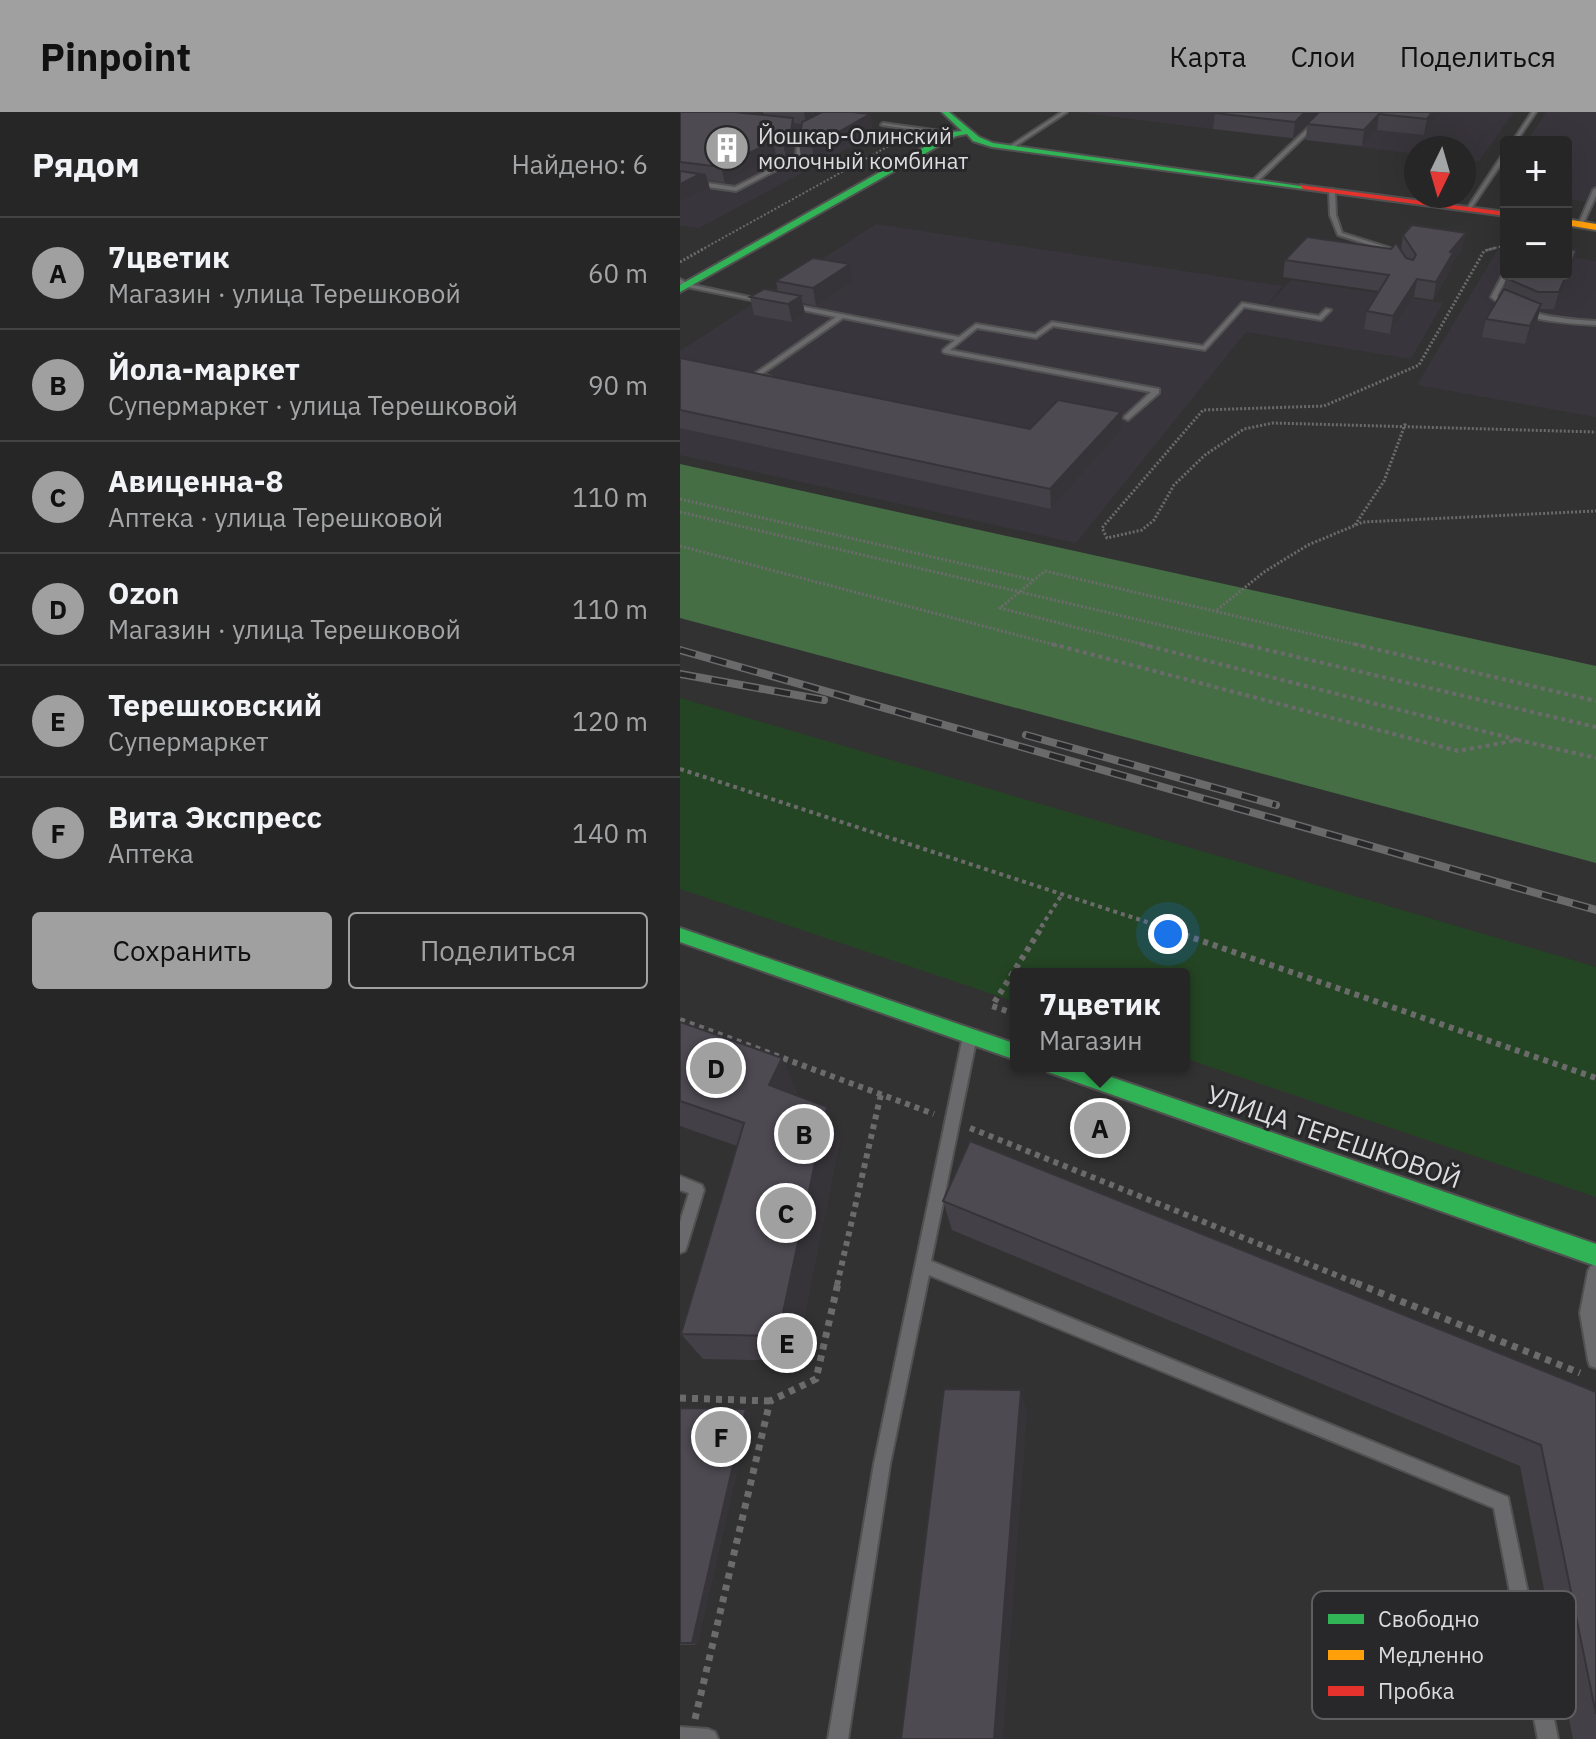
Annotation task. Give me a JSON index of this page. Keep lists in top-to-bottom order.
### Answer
{
  "streets": {
    "street": ["УЛИЦА ТЕРЕШКОВОЙ"]
  },
  "places": {
    "building": ["Йошкар-Олинский молочный комбинат"]
  },
  "legend": ["Свободно", "Медленно", "Пробка"],
  "north": "bottom",
  "page": {
    "header": "Pinpoint",
    "nav": ["Карта", "Слои", "Поделиться"],
    "heading": ["Рядом", "Найдено: 6"],
    "map_buttons": ["+", "−"],
    "list": [
      {
        "mark": "A",
        "name": "7цветик",
        "note": "Магазин · улица Терешковой",
        "value": "60 m"
      },
      {
        "mark": "B",
        "name": "Йола-маркет",
        "note": "Супермаркет · улица Терешковой",
        "value": "90 m"
      },
      {
        "mark": "C",
        "name": "Авиценна-8",
        "note": "Аптека · улица Терешковой",
        "value": "110 m"
      },
      {
        "mark": "D",
        "name": "Ozon",
        "note": "Магазин · улица Терешковой",
        "value": "110 m"
      },
      {
        "mark": "E",
        "name": "Терешковский",
        "note": "Супермаркет",
        "value": "120 m"
      },
      {
        "mark": "F",
        "name": "Вита Экспресс",
        "note": "Аптека",
        "value": "140 m"
      }
    ],
    "buttons": ["Сохранить", "Поделиться"],
    "popup": ["7цветик", "Магазин"],
    "pins": [
      "D",
      "A",
      "B",
      "C",
      "E",
      "F"
    ]
  }
}
